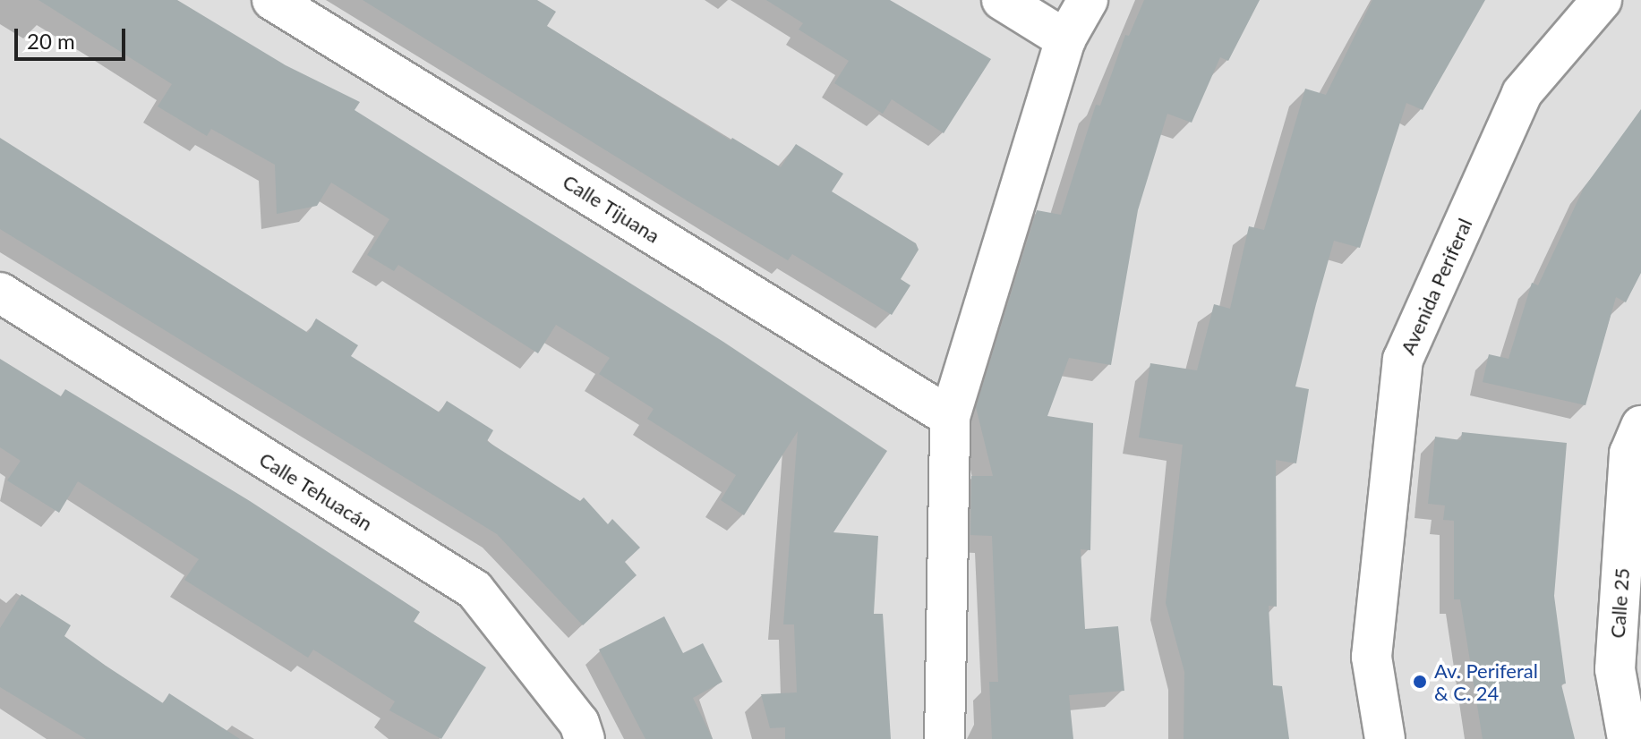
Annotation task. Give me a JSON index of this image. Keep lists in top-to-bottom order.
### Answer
{
  "streets": {
    "street": [
      "Calle Tijuana",
      "Avenida Periferal",
      "Calle Tehuacán",
      "Calle 25"
    ]
  },
  "places": ["Av. Periferal & C. 24"],
  "scale_bar": "20 m"
}
